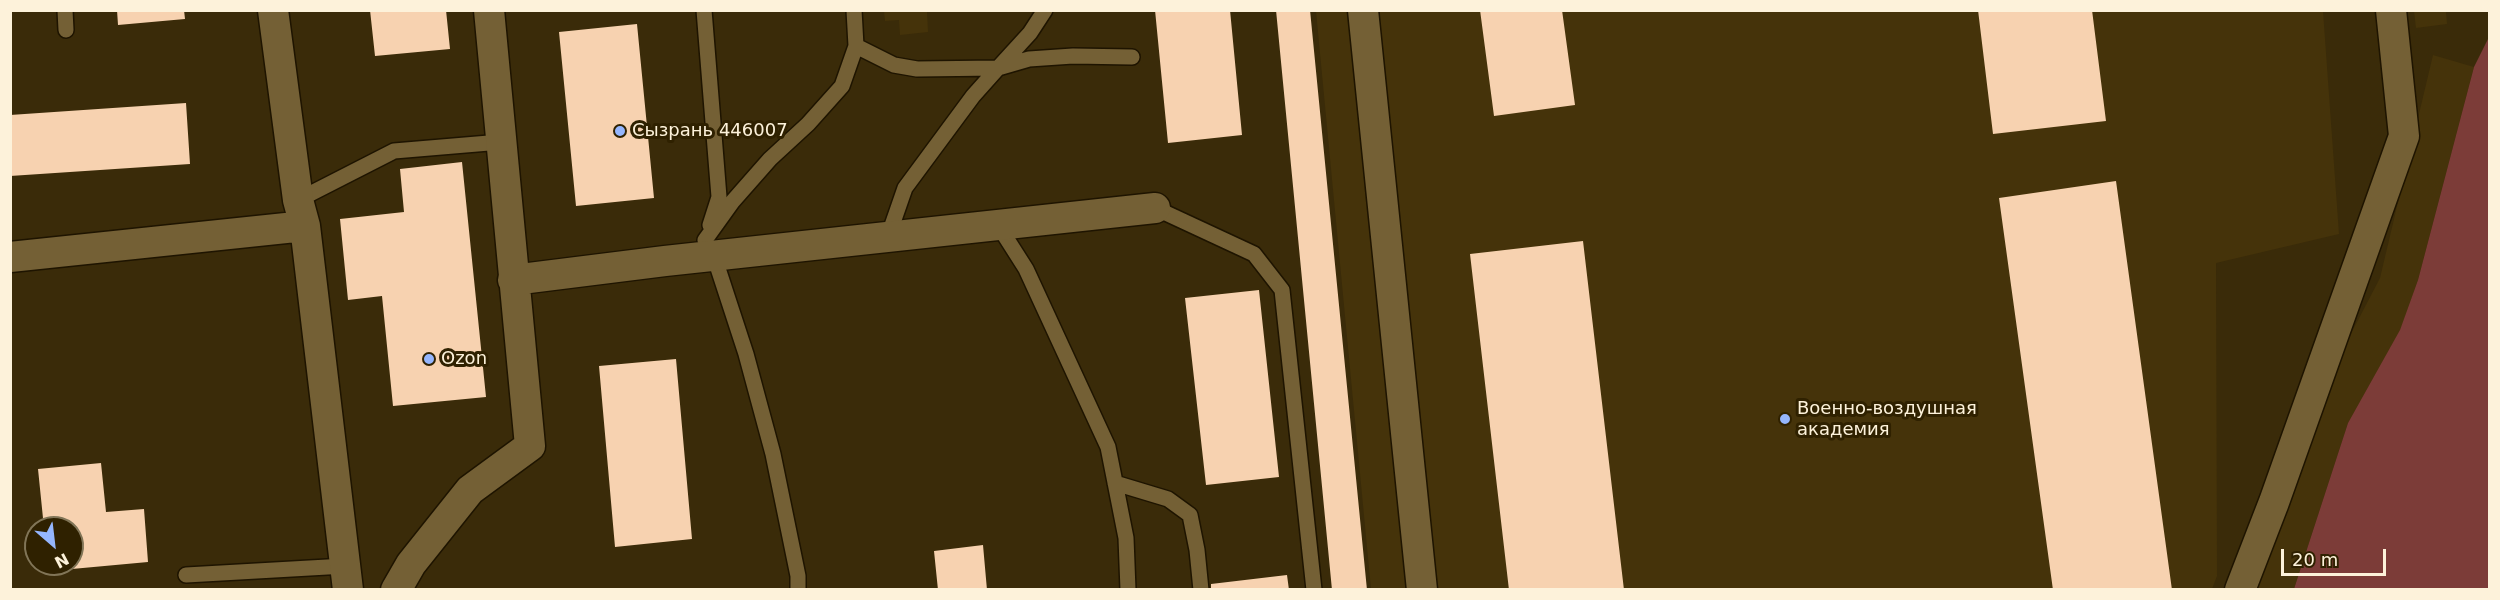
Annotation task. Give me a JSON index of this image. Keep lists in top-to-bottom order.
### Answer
{
  "places": ["Сызрань 446007", "Ozon", "Военно-воздушная академия"],
  "scale_bar": "20 m",
  "north": "bottom right"
}
